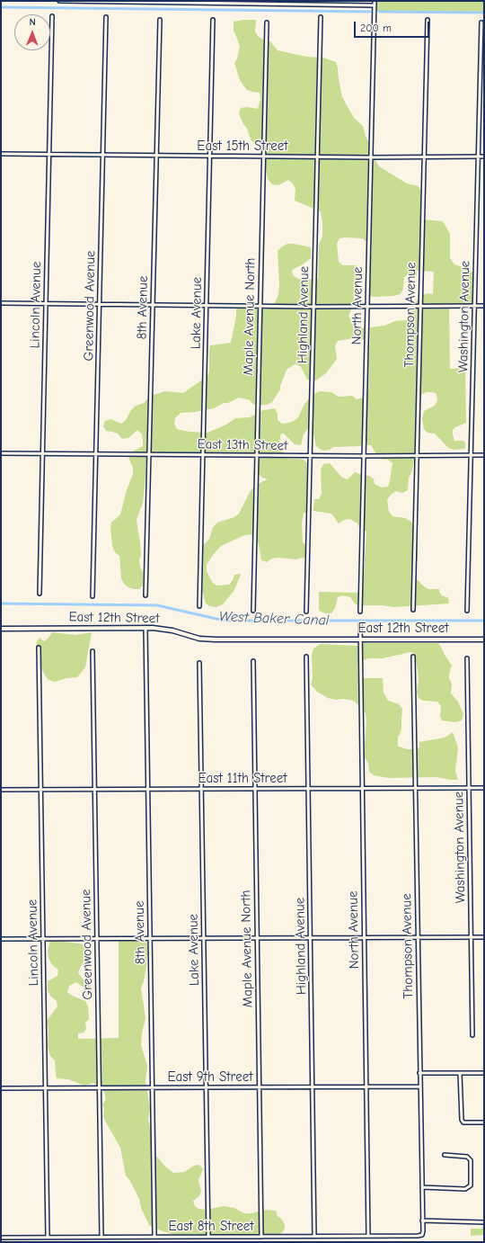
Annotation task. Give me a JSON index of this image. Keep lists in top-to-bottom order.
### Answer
{
  "streets": {
    "street": [
      "East 15th Street",
      "Lincoln Avenue",
      "Greenwood Avenue",
      "North Avenue",
      "8th Avenue",
      "Lake Avenue",
      "Highland Avenue",
      "Thompson Avenue",
      "Maple Avenue North",
      "Washington Avenue",
      "East 13th Street",
      "East 12th Street",
      "East 11th Street",
      "East 9th Street",
      "East 8th Street"
    ]
  },
  "crossings": [
    ["East 15th Street", "Lincoln Avenue"],
    ["East 15th Street", "Greenwood Avenue"],
    ["East 15th Street", "North Avenue"],
    ["East 15th Street", "8th Avenue"],
    ["East 15th Street", "Lake Avenue"],
    ["East 15th Street", "Highland Avenue"],
    ["East 15th Street", "Thompson Avenue"],
    ["East 15th Street", "Maple Avenue North"],
    ["East 15th Street", "Washington Avenue"],
    ["Lincoln Avenue", "East 13th Street"],
    ["Lincoln Avenue", "East 11th Street"],
    ["Lincoln Avenue", "East 9th Street"],
    ["Lincoln Avenue", "East 8th Street"],
    ["Greenwood Avenue", "East 13th Street"],
    ["Greenwood Avenue", "East 11th Street"],
    ["Greenwood Avenue", "East 9th Street"],
    ["Greenwood Avenue", "East 8th Street"],
    ["North Avenue", "East 13th Street"],
    ["North Avenue", "East 12th Street"],
    ["North Avenue", "East 11th Street"],
    ["North Avenue", "East 9th Street"],
    ["North Avenue", "East 8th Street"],
    ["8th Avenue", "East 13th Street"],
    ["8th Avenue", "East 12th Street"],
    ["8th Avenue", "East 11th Street"],
    ["8th Avenue", "East 9th Street"],
    ["8th Avenue", "East 8th Street"],
    ["Lake Avenue", "East 13th Street"],
    ["Lake Avenue", "East 11th Street"],
    ["Lake Avenue", "East 9th Street"],
    ["Lake Avenue", "East 8th Street"],
    ["Highland Avenue", "East 13th Street"],
    ["Highland Avenue", "East 11th Street"],
    ["Highland Avenue", "East 9th Street"],
    ["Highland Avenue", "East 8th Street"],
    ["Thompson Avenue", "East 13th Street"],
    ["Thompson Avenue", "East 11th Street"],
    ["Thompson Avenue", "East 9th Street"],
    ["Thompson Avenue", "East 8th Street"],
    ["Maple Avenue North", "East 13th Street"],
    ["Maple Avenue North", "East 11th Street"],
    ["Maple Avenue North", "East 9th Street"],
    ["Maple Avenue North", "East 8th Street"],
    ["Washington Avenue", "East 13th Street"],
    ["Washington Avenue", "East 11th Street"]
  ],
  "water": ["West Baker Canal"],
  "scale_bar": "200 m",
  "north": "top"
}
